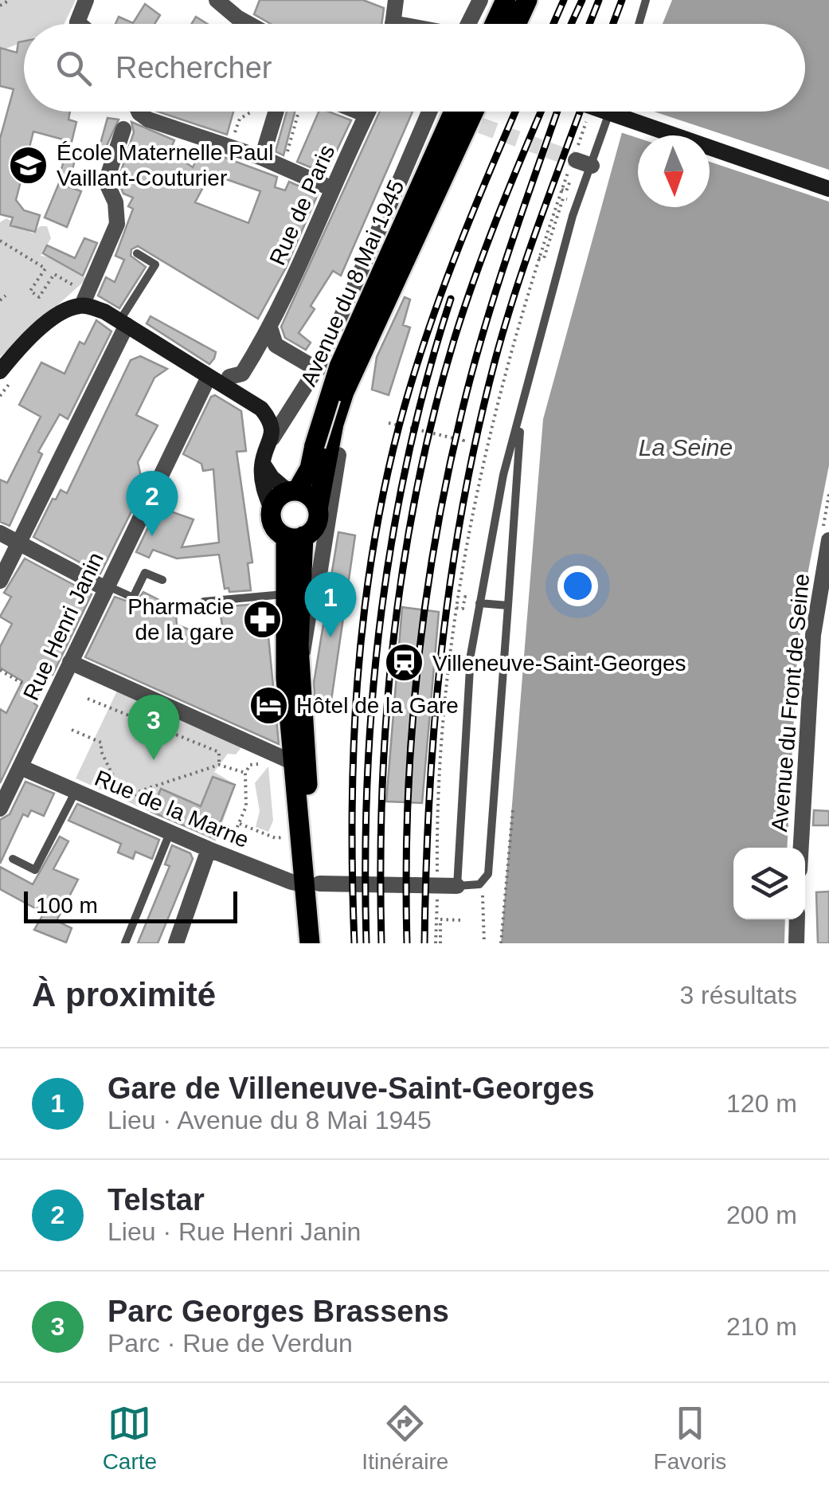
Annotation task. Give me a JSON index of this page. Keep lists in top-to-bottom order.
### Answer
{
  "streets": {
    "main road": ["Avenue du 8 Mai 1945"],
    "street": [
      "Rue de Paris",
      "Rue Henri Janin",
      "Avenue du Front de Seine",
      "Rue de la Marne"
    ]
  },
  "crossings": [
    ["Avenue du 8 Mai 1945", "Rue de la Marne"],
    ["Rue Henri Janin", "Rue de la Marne"]
  ],
  "water": ["La Seine"],
  "places": {
    "school or university": ["École Maternelle Paul Vaillant-Couturier"],
    "pharmacy": ["Pharmacie de la gare"],
    "station": ["Villeneuve-Saint-Georges"],
    "hotel": ["Hôtel de la Gare"]
  },
  "scale_bar": "100 m",
  "north": "bottom",
  "page": {
    "search": "Rechercher",
    "pins": ["2", "1", "3"],
    "scale": "100 m",
    "heading": ["À proximité", "3 résultats"],
    "list": [
      {
        "mark": "1",
        "name": "Gare de Villeneuve-Saint-Georges",
        "note": "Lieu · Avenue du 8 Mai 1945",
        "value": "120 m"
      },
      {
        "mark": "2",
        "name": "Telstar",
        "note": "Lieu · Rue Henri Janin",
        "value": "200 m"
      },
      {
        "mark": "3",
        "name": "Parc Georges Brassens",
        "note": "Parc · Rue de Verdun",
        "value": "210 m"
      }
    ],
    "nav": ["Carte", "Itinéraire", "Favoris"]
  }
}
